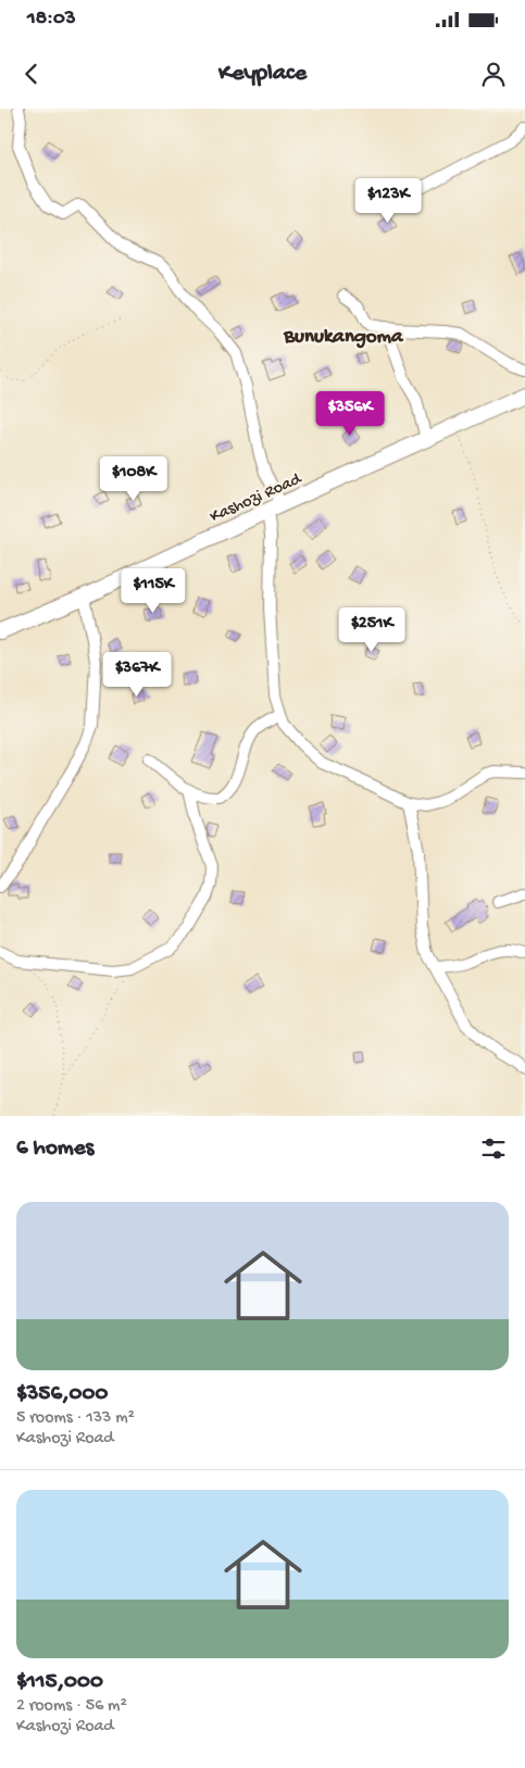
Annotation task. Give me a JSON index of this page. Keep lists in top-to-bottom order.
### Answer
{
  "streets": {
    "main road": ["Kashozi Road"]
  },
  "districts": ["Bunukangoma"],
  "page": {
    "status": "18:03",
    "header": "Keyplace",
    "price": [
      "$123K",
      "$356K",
      "$108K",
      "$115K",
      "$251K",
      "$367K"
    ],
    "heading": "6 homes",
    "list": [
      {
        "name": "$356,000",
        "note": "5 rooms · 133 m² · Kashozi Road"
      },
      {
        "name": "$115,000",
        "note": "2 rooms · 56 m² · Kashozi Road"
      }
    ]
  }
}
